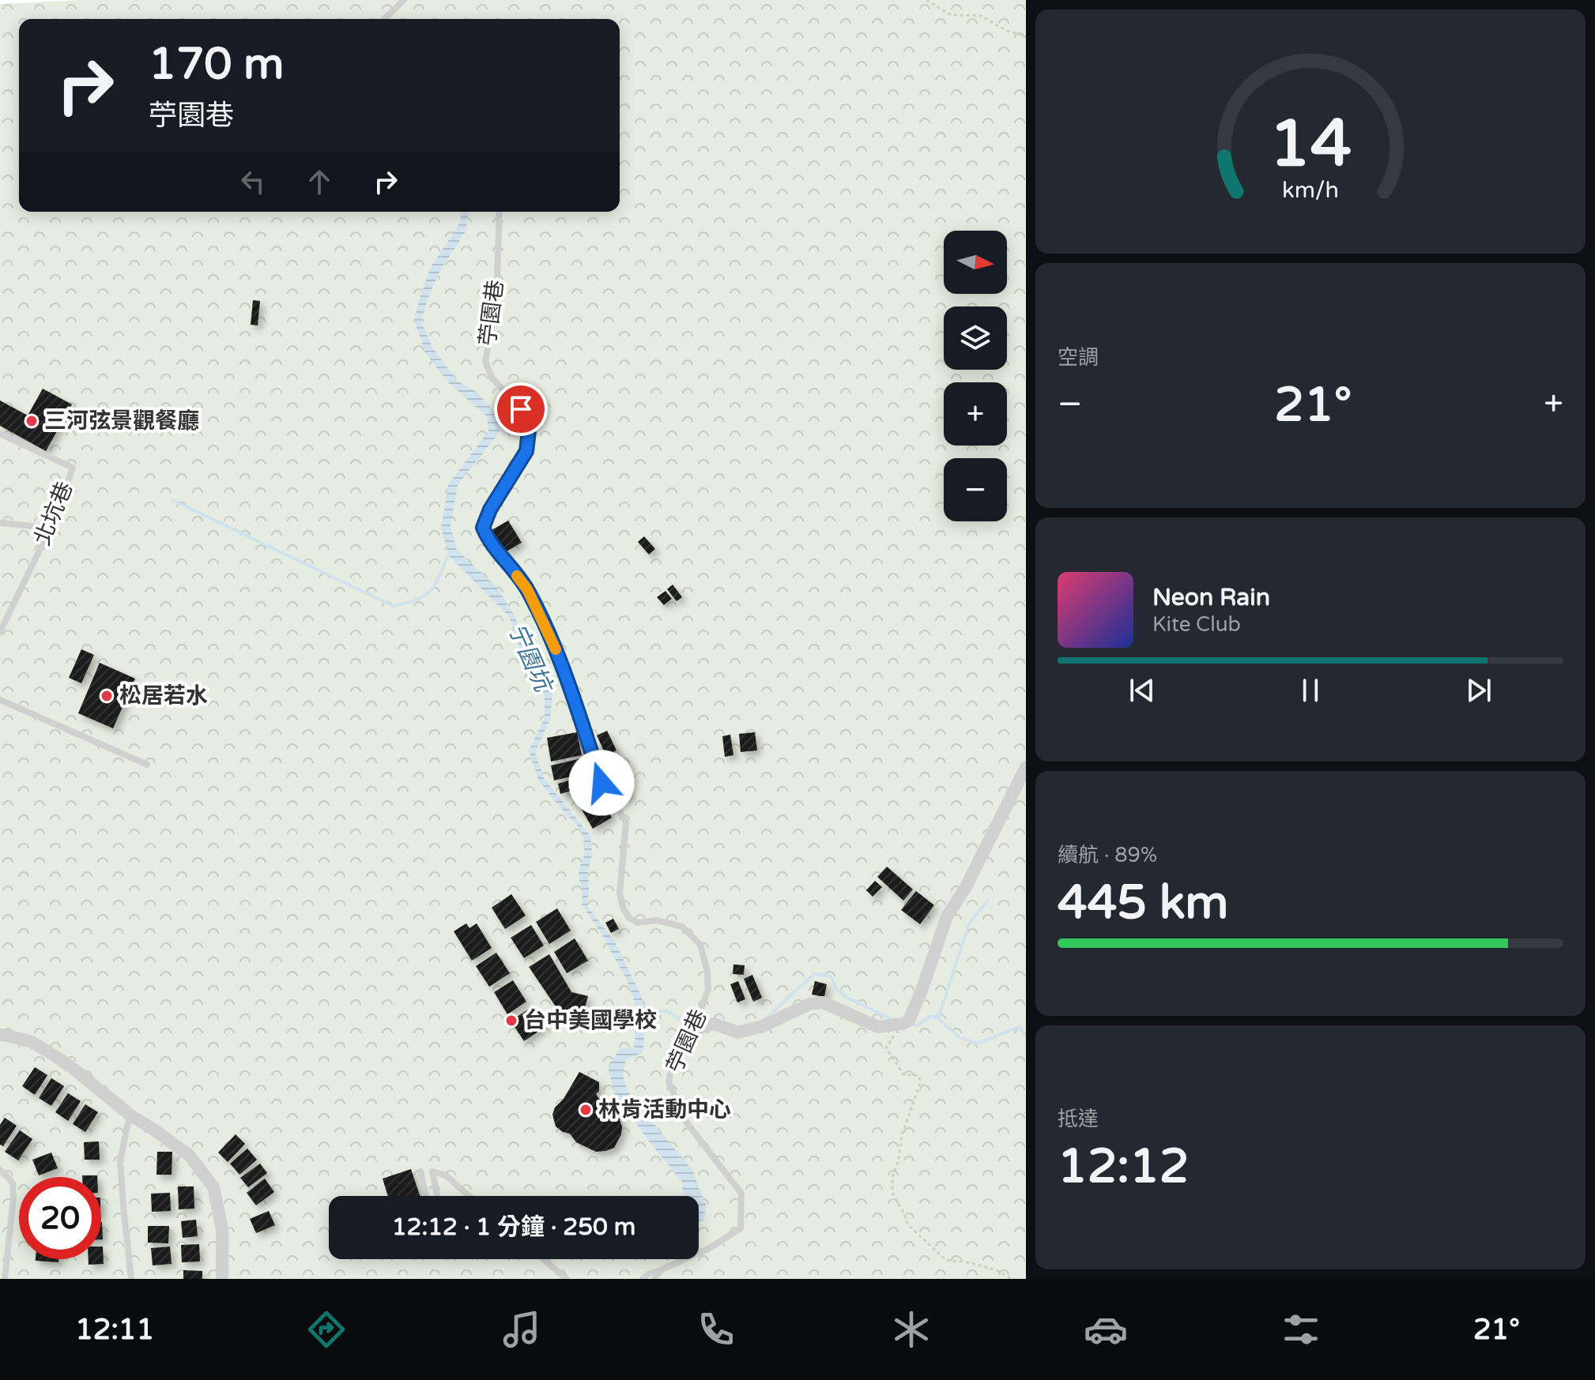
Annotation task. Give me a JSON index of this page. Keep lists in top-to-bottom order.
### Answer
{
  "streets": {
    "lane": ["苧園巷", "北坑巷"]
  },
  "water": ["宁園坑"],
  "places": [
    "三河弦景觀餐廳",
    "松居若水",
    "台中美國學校",
    "林肯活動中心"
  ],
  "north": "right",
  "page": {
    "turn": ["170 m", "苧園巷"],
    "map_buttons": ["+", "−"],
    "tile": [
      "空調",
      ["續航 · 89%", "445 km"],
      ["抵達", "12:12"]
    ],
    "heat": ["−", "21°", "+"],
    "song": ["Neon Rain", "Kite Club"],
    "limit": "20",
    "trip": "12:12 · 1 分鐘 · 250 m",
    "tabs": ["12:11", "21°"],
    "gauge": ["14", "km/h"]
  }
}
